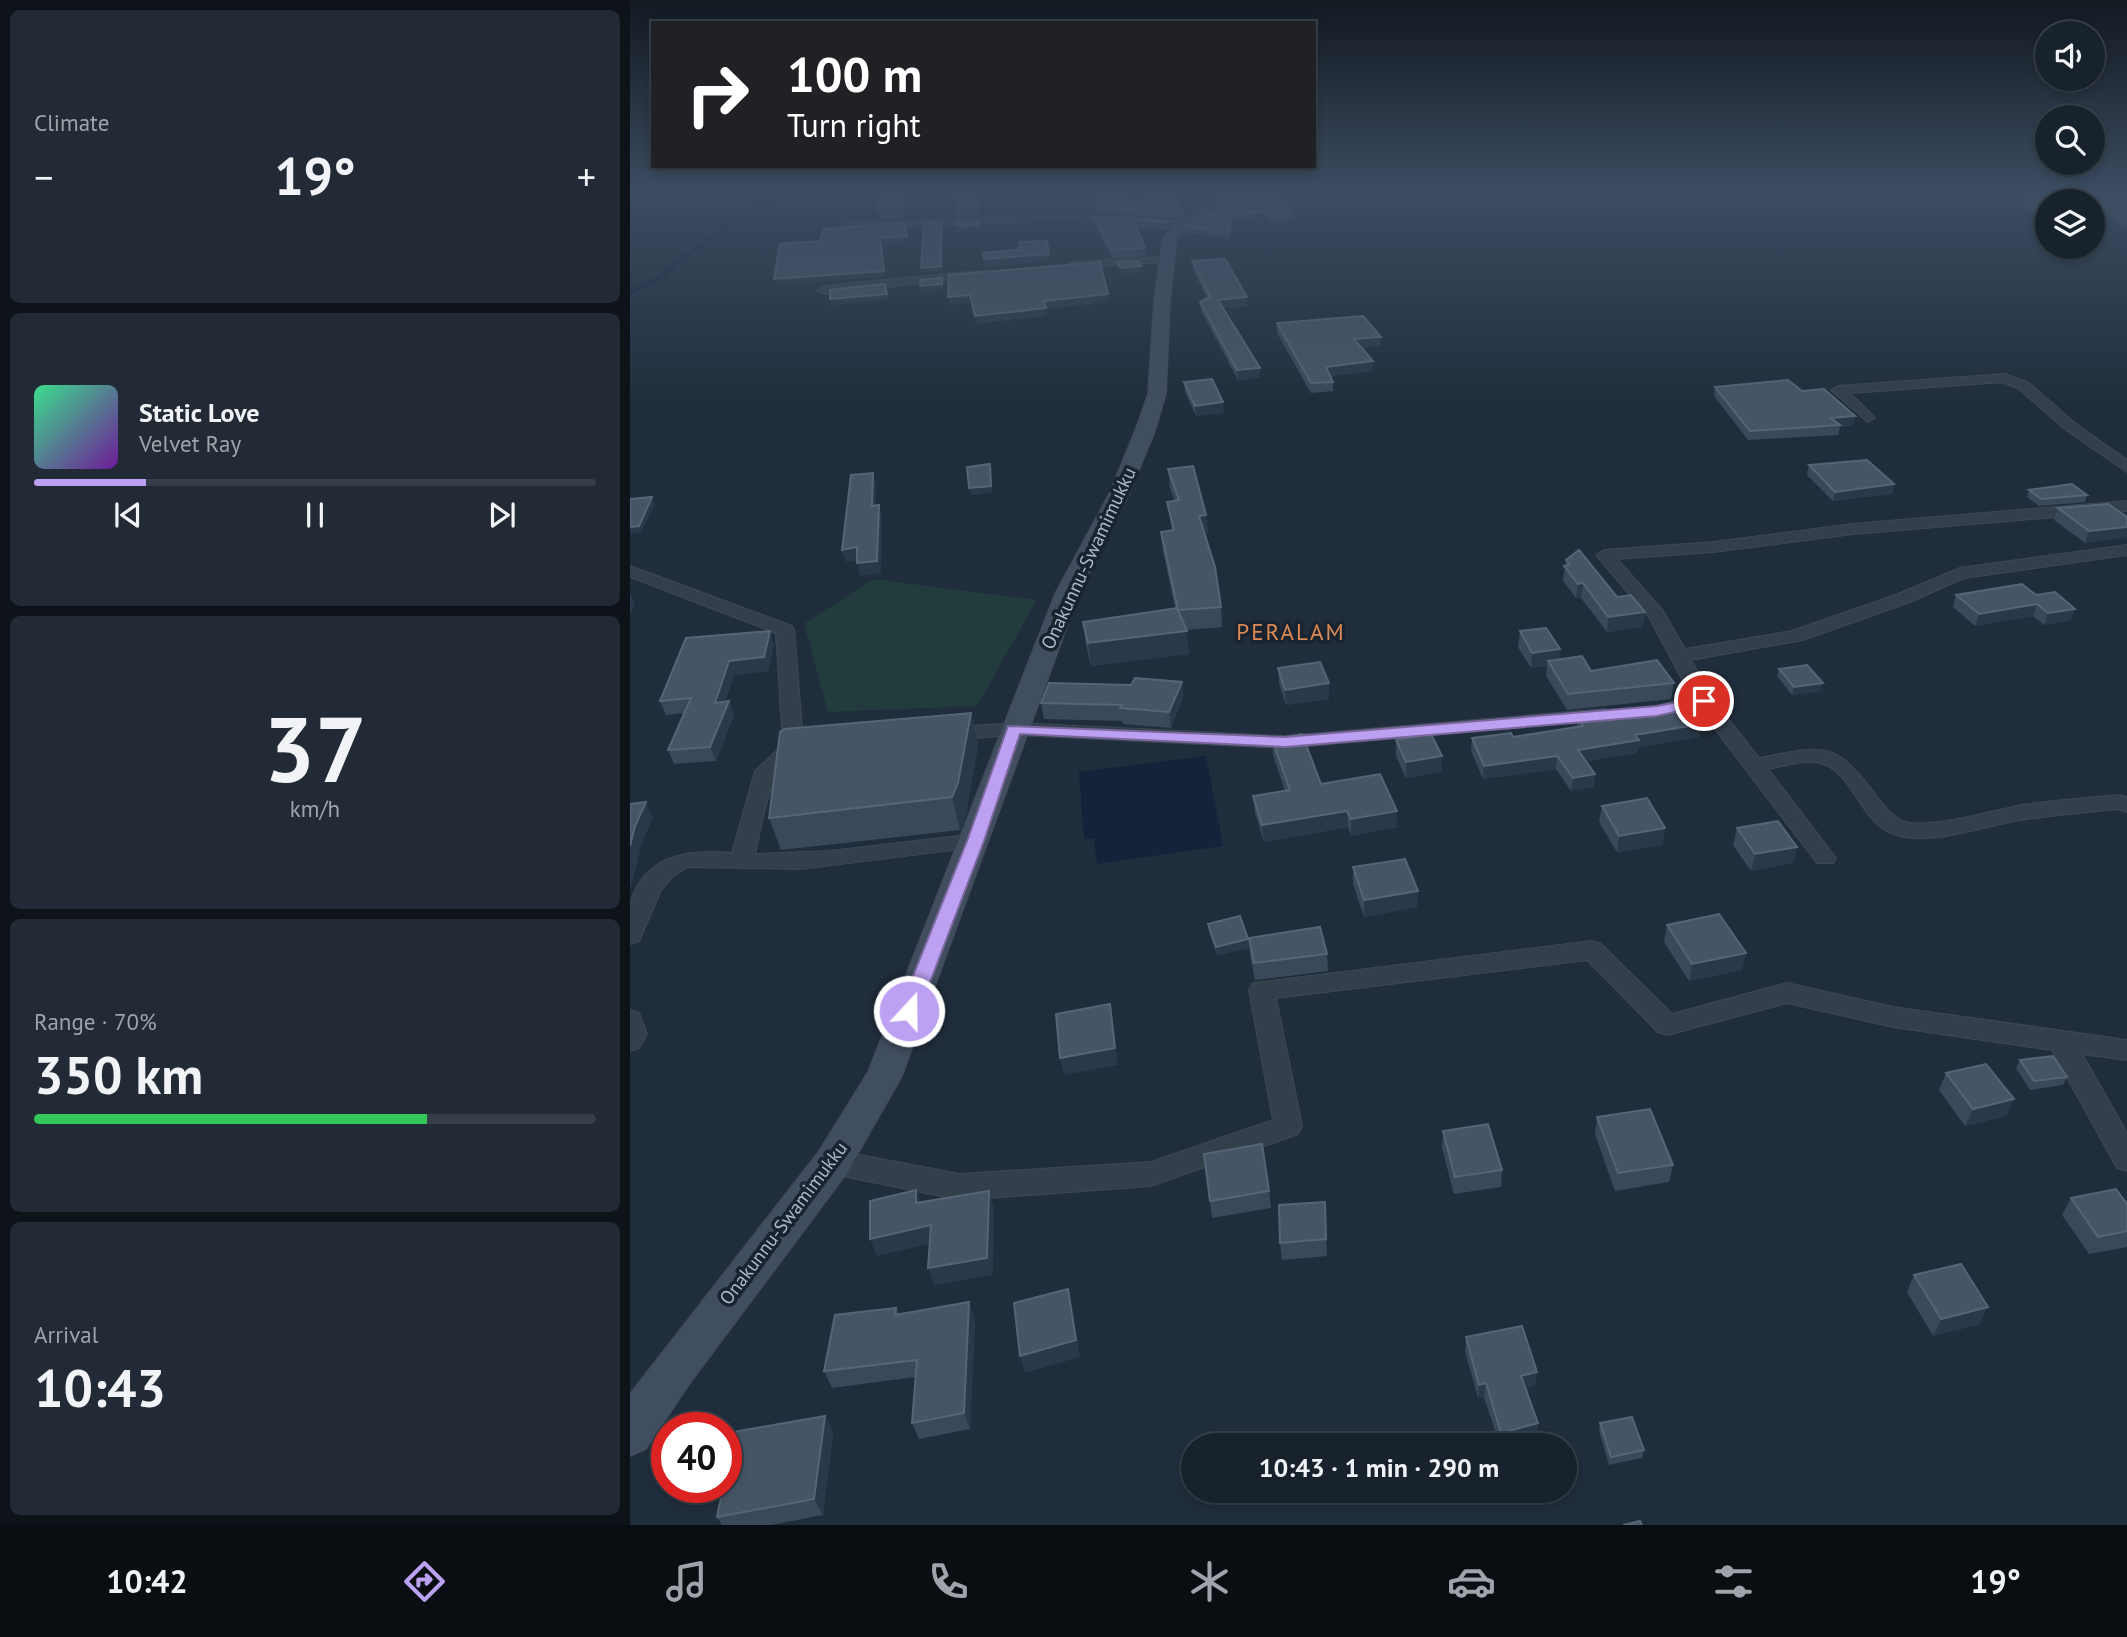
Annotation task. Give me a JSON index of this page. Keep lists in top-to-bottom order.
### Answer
{
  "streets": {
    "street": ["Onakunnu-Swamimukku"]
  },
  "districts": ["PERALAM"],
  "page": {
    "tile": [
      "Climate",
      ["37", "km/h"],
      ["Range · 70%", "350 km"],
      ["Arrival", "10:43"]
    ],
    "turn": ["100 m", "Turn right"],
    "heat": ["−", "19°", "+"],
    "song": ["Static Love", "Velvet Ray"],
    "limit": "40",
    "trip": "10:43 · 1 min · 290 m",
    "tabs": ["10:42", "19°"]
  }
}
